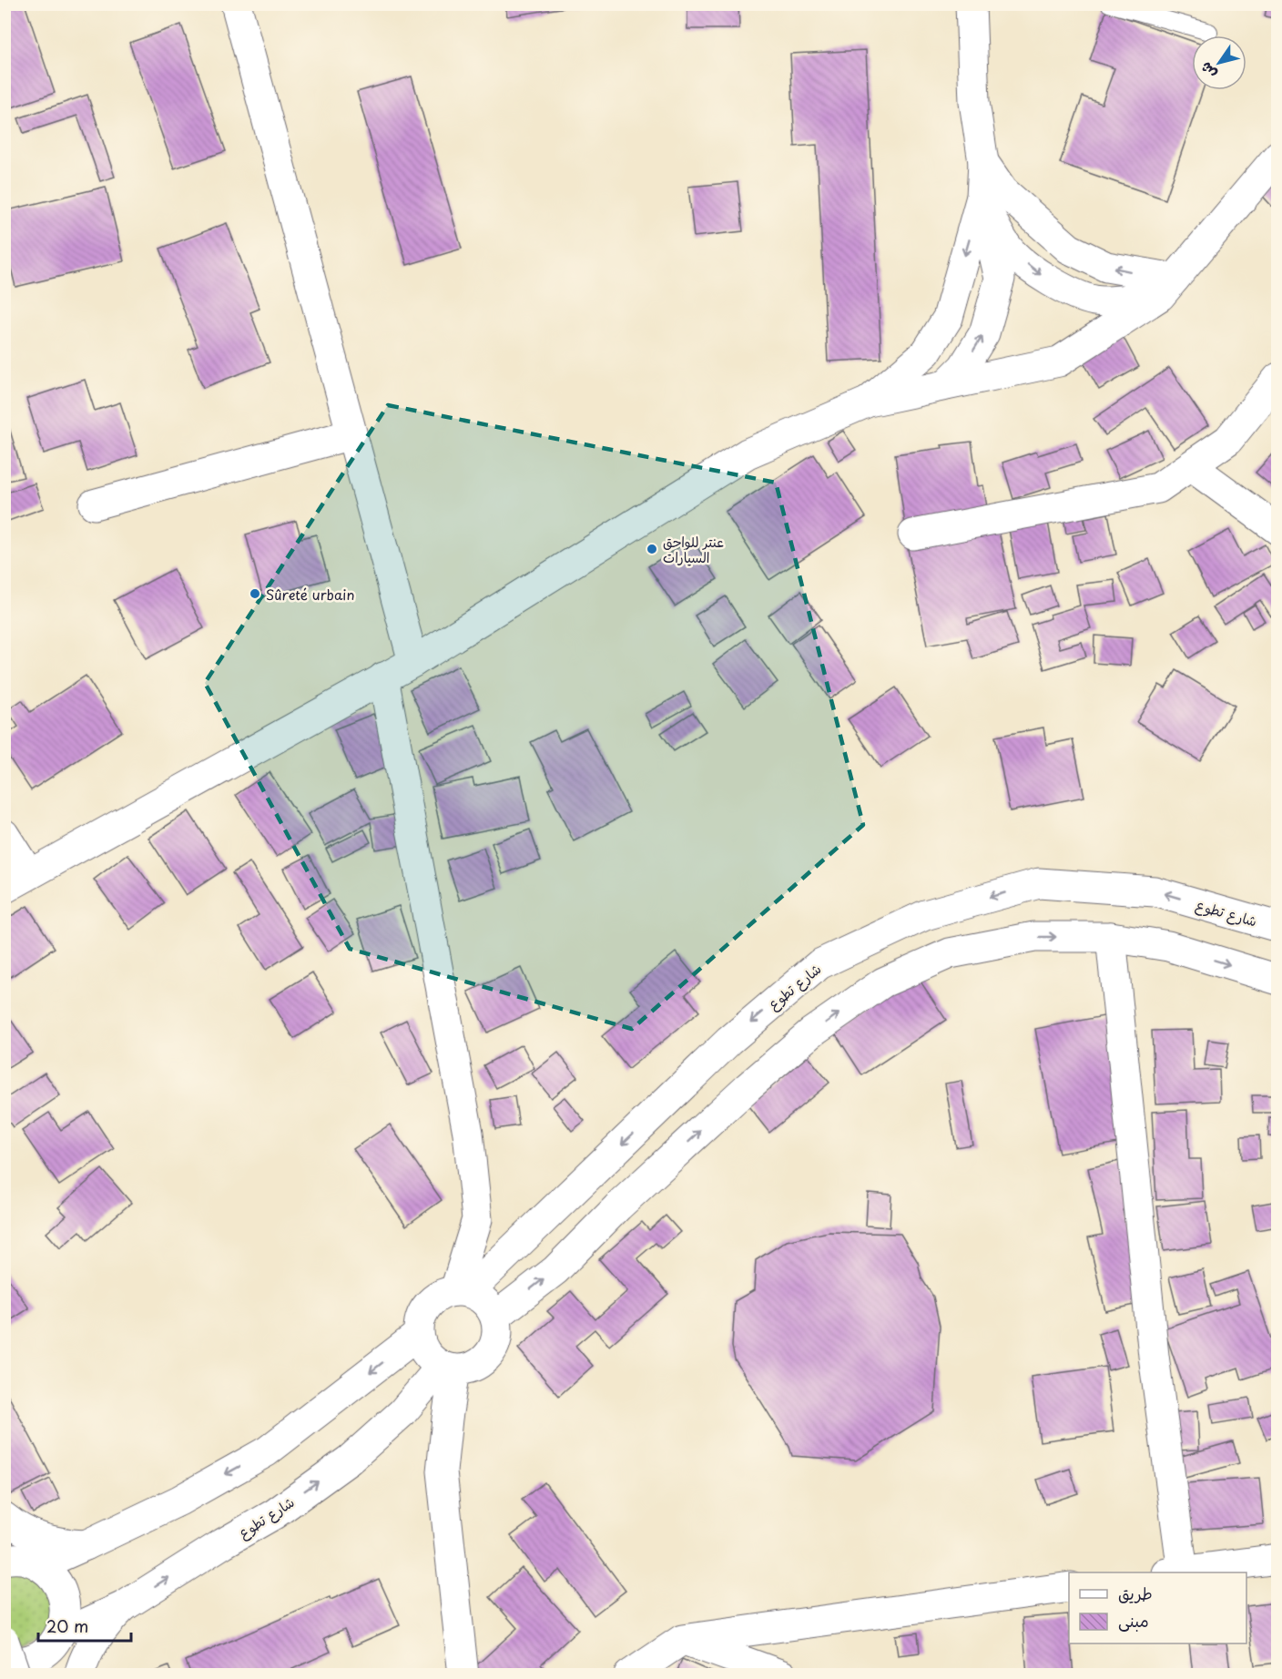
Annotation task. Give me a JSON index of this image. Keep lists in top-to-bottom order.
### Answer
{
  "streets": {
    "main road": ["شارع تطوع"]
  },
  "places": ["عنتر للواحق السيارات", "Sûreté urbain"],
  "legend": ["طريق", "مبنى"],
  "scale_bar": "20 m",
  "north": "bottom left"
}
